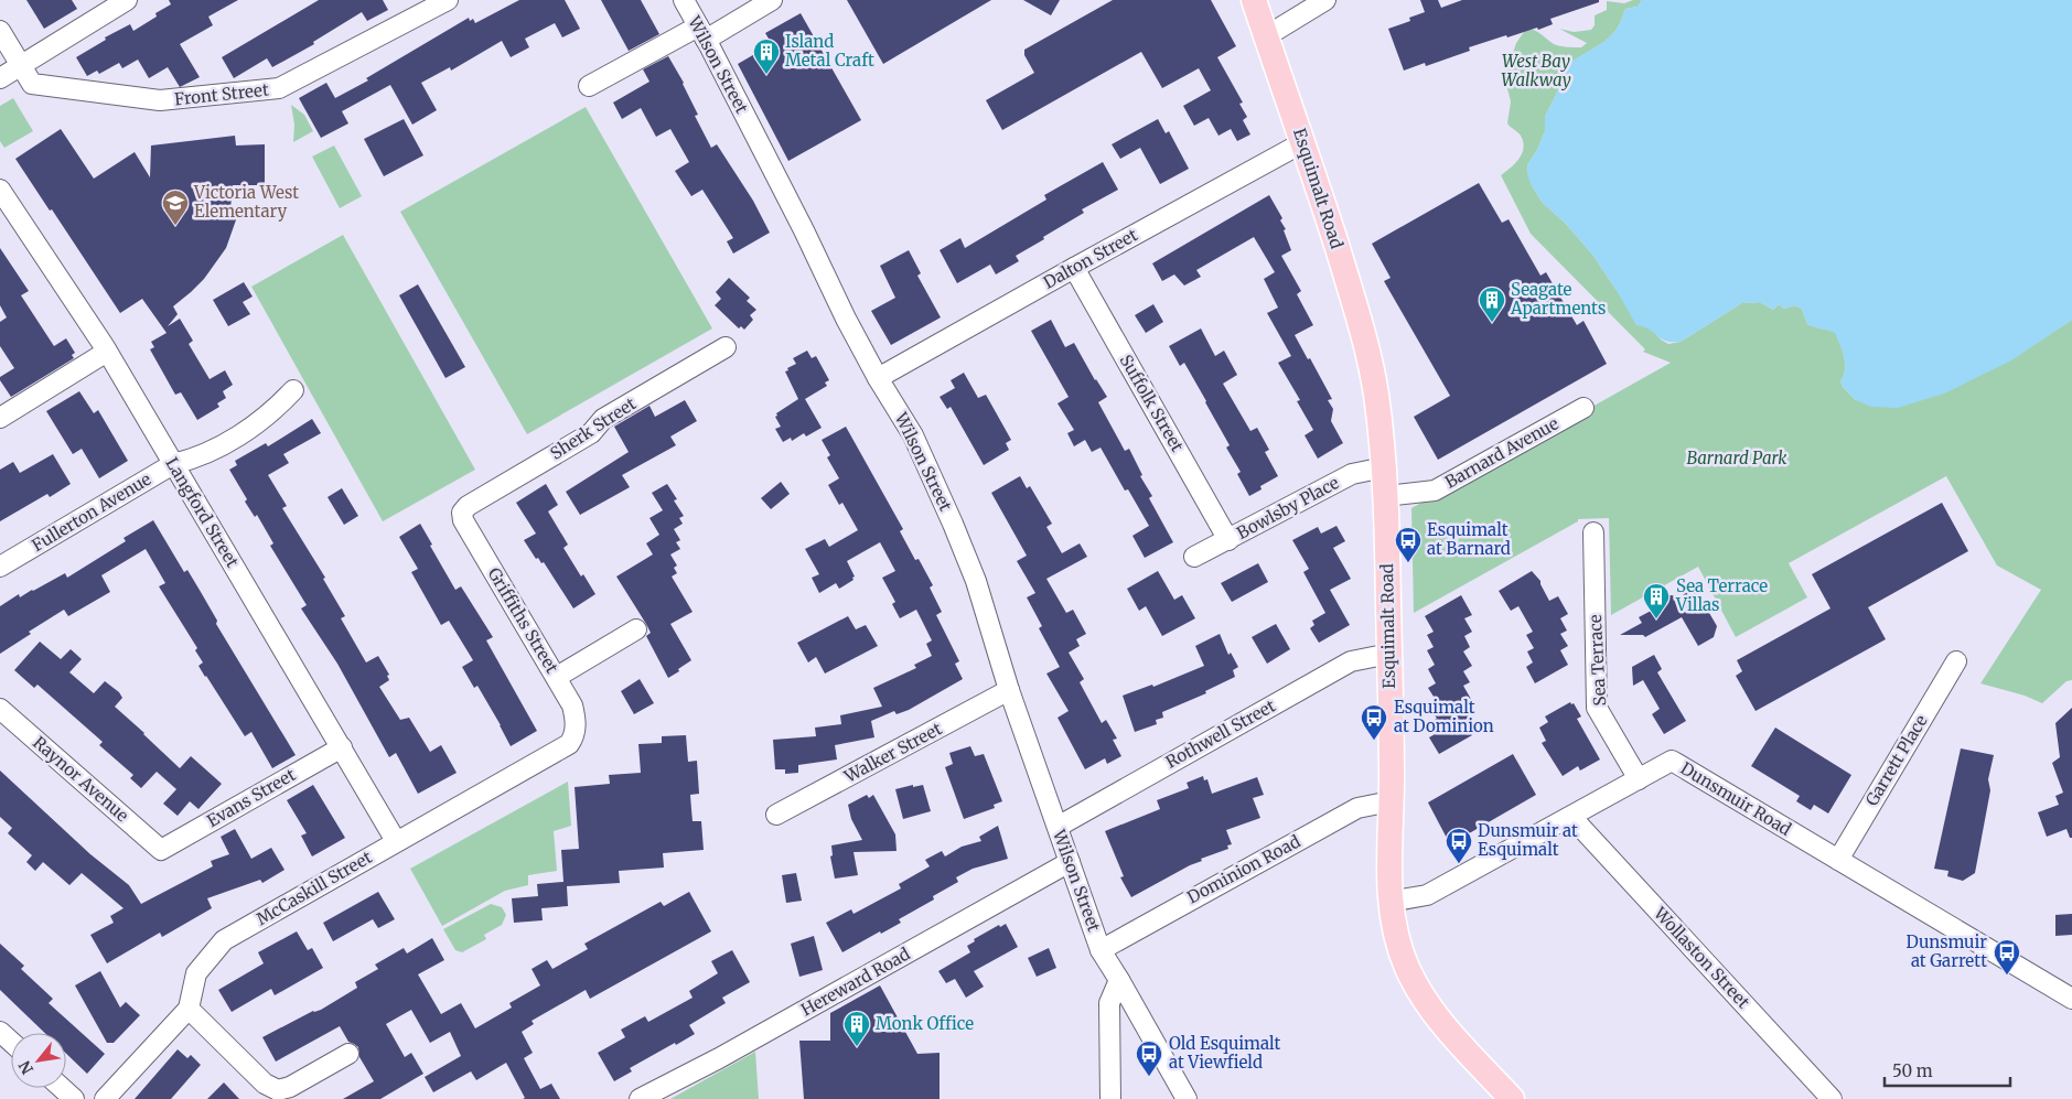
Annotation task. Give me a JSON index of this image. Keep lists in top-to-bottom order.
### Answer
{
  "streets": {
    "main road": ["Esquimalt Road"],
    "street": [
      "Wilson Street",
      "Front Street",
      "Dalton Street",
      "Suffolk Street",
      "Sherk Street",
      "Barnard Avenue",
      "Bowlsby Place",
      "Fullerton Avenue",
      "Langford Street",
      "Griffiths Street",
      "Sea Terrace",
      "Rothwell Street",
      "Walker Street",
      "Garrett Place",
      "Raynor Avenue",
      "Evans Street",
      "Dunsmuir Road",
      "Dominion Road",
      "McCaskill Street",
      "Wollaston Street",
      "Hereward Road"
    ]
  },
  "crossings": [
    ["Wilson Street", "Dalton Street"],
    ["Wilson Street", "Rothwell Street"],
    ["Wilson Street", "Walker Street"],
    ["Wilson Street", "Dominion Road"],
    ["Wilson Street", "Hereward Road"],
    ["Esquimalt Road", "Dalton Street"],
    ["Esquimalt Road", "Barnard Avenue"],
    ["Esquimalt Road", "Bowlsby Place"],
    ["Esquimalt Road", "Rothwell Street"],
    ["Esquimalt Road", "Dunsmuir Road"],
    ["Esquimalt Road", "Dominion Road"],
    ["Dalton Street", "Suffolk Street"],
    ["Suffolk Street", "Bowlsby Place"],
    ["Sherk Street", "Griffiths Street"],
    ["Fullerton Avenue", "Langford Street"],
    ["Langford Street", "Evans Street"],
    ["Langford Street", "McCaskill Street"],
    ["Griffiths Street", "McCaskill Street"],
    ["Sea Terrace", "Dunsmuir Road"],
    ["Garrett Place", "Dunsmuir Road"],
    ["Raynor Avenue", "Evans Street"],
    ["Dunsmuir Road", "Wollaston Street"]
  ],
  "parks": ["West Bay Walkway", "Barnard Park"],
  "places": {
    "building": [
      "Island Metal Craft",
      "Seagate Apartments",
      "Sea Terrace Villas",
      "Monk Office"
    ],
    "school or university": ["Victoria West Elementary"],
    "bus stop": [
      "Esquimalt at Barnard",
      "Esquimalt at Dominion",
      "Dunsmuir at Esquimalt",
      "Dunsmuir at Garrett",
      "Old Esquimalt at Viewfield"
    ]
  },
  "scale_bar": "50 m",
  "north": "bottom left"
}
